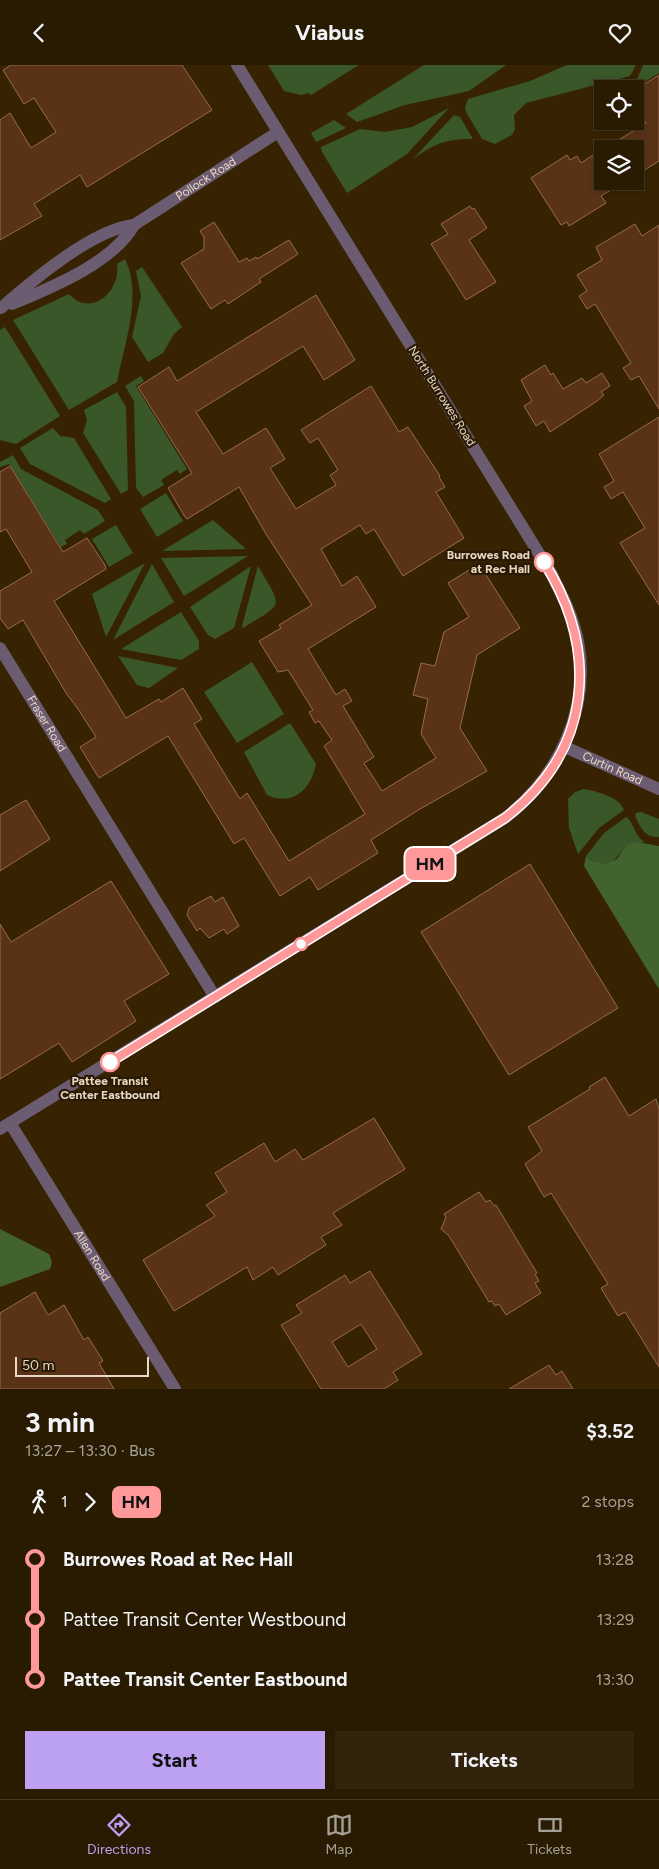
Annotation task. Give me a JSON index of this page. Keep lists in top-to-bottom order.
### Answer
{
  "streets": {
    "street": [
      "Pollock Road",
      "North Burrowes Road",
      "Fraser Road",
      "Curtin Road",
      "Allen Road"
    ]
  },
  "crossings": [
    ["Pollock Road", "North Burrowes Road"],
    ["North Burrowes Road", "Curtin Road"]
  ],
  "places": ["Burrowes Road at Rec Hall", "Pattee Transit Center Eastbound"],
  "lines": ["bus line HM"],
  "scale_bar": "50 m",
  "page": {
    "header": "Viabus",
    "on_map": "HM",
    "scale": "50 m",
    "heading": ["3 min", "13:27 – 13:30 · Bus", "$3.52"],
    "legs": ["1", "HM", "2 stops"],
    "list": [
      {
        "name": "Burrowes Road at Rec Hall",
        "value": "13:28"
      },
      {
        "name": "Pattee Transit Center Westbound",
        "value": "13:29"
      },
      {
        "name": "Pattee Transit Center Eastbound",
        "value": "13:30"
      }
    ],
    "buttons": ["Start", "Tickets"],
    "tabs": ["Directions", "Map", "Tickets"]
  }
}
